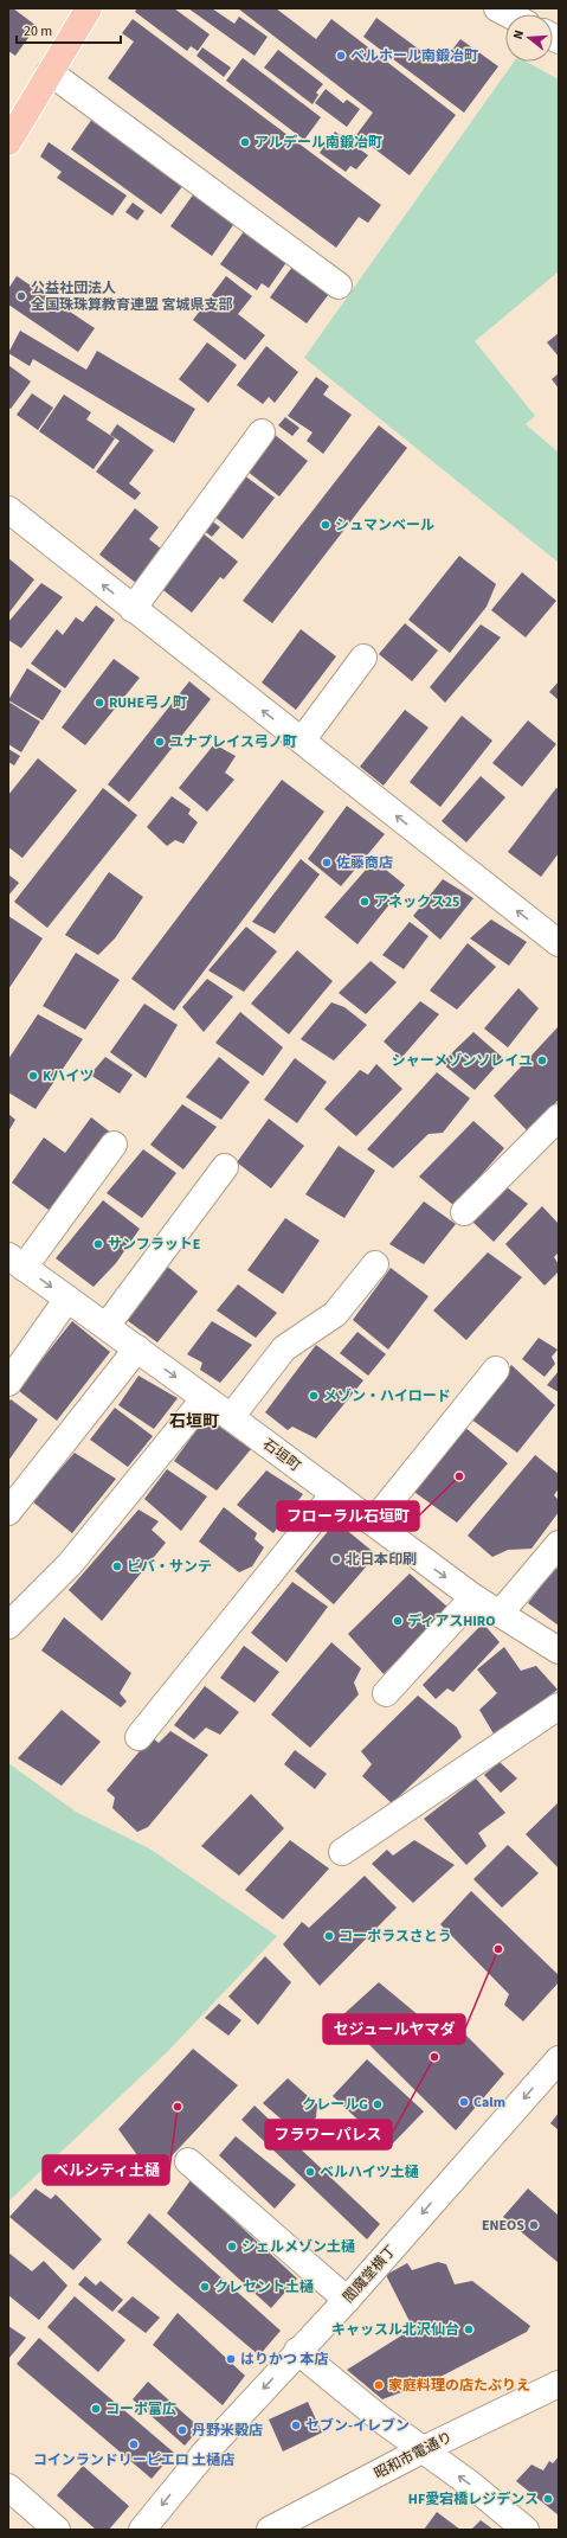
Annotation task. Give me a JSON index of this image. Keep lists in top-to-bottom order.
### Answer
{
  "streets": {
    "street": ["石垣町", "閻魔堂横丁", "昭和市電通り"]
  },
  "one_way": ["石垣町", "閻魔堂横丁"],
  "districts": ["石垣町"],
  "places": [
    "ベルホール南鍛冶町",
    "アルデール南鍛冶町",
    "公益社団法人 全国珠珠算教育連盟 宮城県支部",
    "シュマンベール",
    "RUHE弓ノ町",
    "ユナプレイス弓ノ町",
    "佐藤商店",
    "アネックス25",
    "シャーメゾンソレイユ",
    "Kハイツ",
    "サンフラットE",
    "メゾン・ハイロード",
    "フローラル石垣町",
    "北日本印刷",
    "ビバ・サンテ",
    "ディアスHIRO",
    "コーポラスさとう",
    "セジュールヤマダ",
    "フラワーパレス",
    "Calm",
    "クレールG",
    "ベルシティ土樋",
    "ベルハイツ土樋",
    "ENEOS",
    "シェルメゾン土樋",
    "クレセント土樋",
    "キャッスル北沢仙台",
    "はりかつ 本店",
    "家庭料理の店たぶりえ",
    "コーポ富広",
    "セブン-イレブン",
    "丹野米穀店",
    "コインランドリーピエロ 土樋店",
    "HF愛宕橋レジデンス"
  ],
  "scale_bar": "20 m",
  "north": "left"
}
